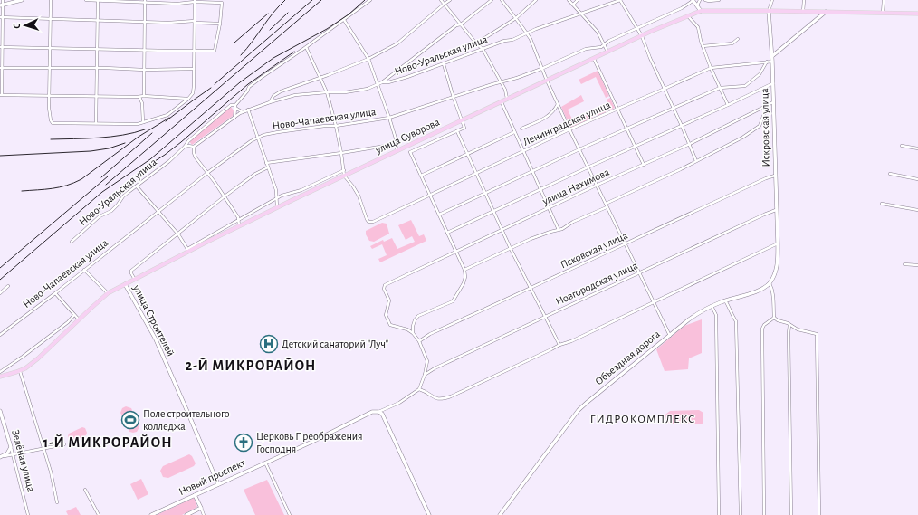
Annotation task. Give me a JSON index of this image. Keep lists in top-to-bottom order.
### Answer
{
  "streets": {
    "main road": [
      "Искровская улица",
      "улица Суворова",
      "улица Строителей",
      "Объездная дорога",
      "Зелёная улица",
      "Новый проспект"
    ],
    "street": [
      "Ново-Уральская улица",
      "Ново-Чапаевская улица",
      "Ленинградская улица",
      "улица Нахимова",
      "Псковская улица",
      "Новгородская улица"
    ]
  },
  "crossings": [
    ["Ленинградская улица", "Искровская улица"],
    ["Ленинградская улица", "улица Суворова"],
    ["Искровская улица", "улица Суворова"],
    ["Искровская улица", "улица Нахимова"],
    ["Искровская улица", "Псковская улица"],
    ["Искровская улица", "Новгородская улица"],
    ["улица Суворова", "улица Строителей"],
    ["улица Строителей", "Новый проспект"]
  ],
  "districts": ["2-Й МИКРОРАЙОН", "ГИДРОКОМПЛЕКС", "1-Й МИКРОРАЙОН"],
  "places": {
    "hospital": ["Детский санаторий \"Луч\""],
    "sports": ["Поле строительного колледжа"],
    "church": ["Церковь Преображения Господня"]
  },
  "north": "left"
}
